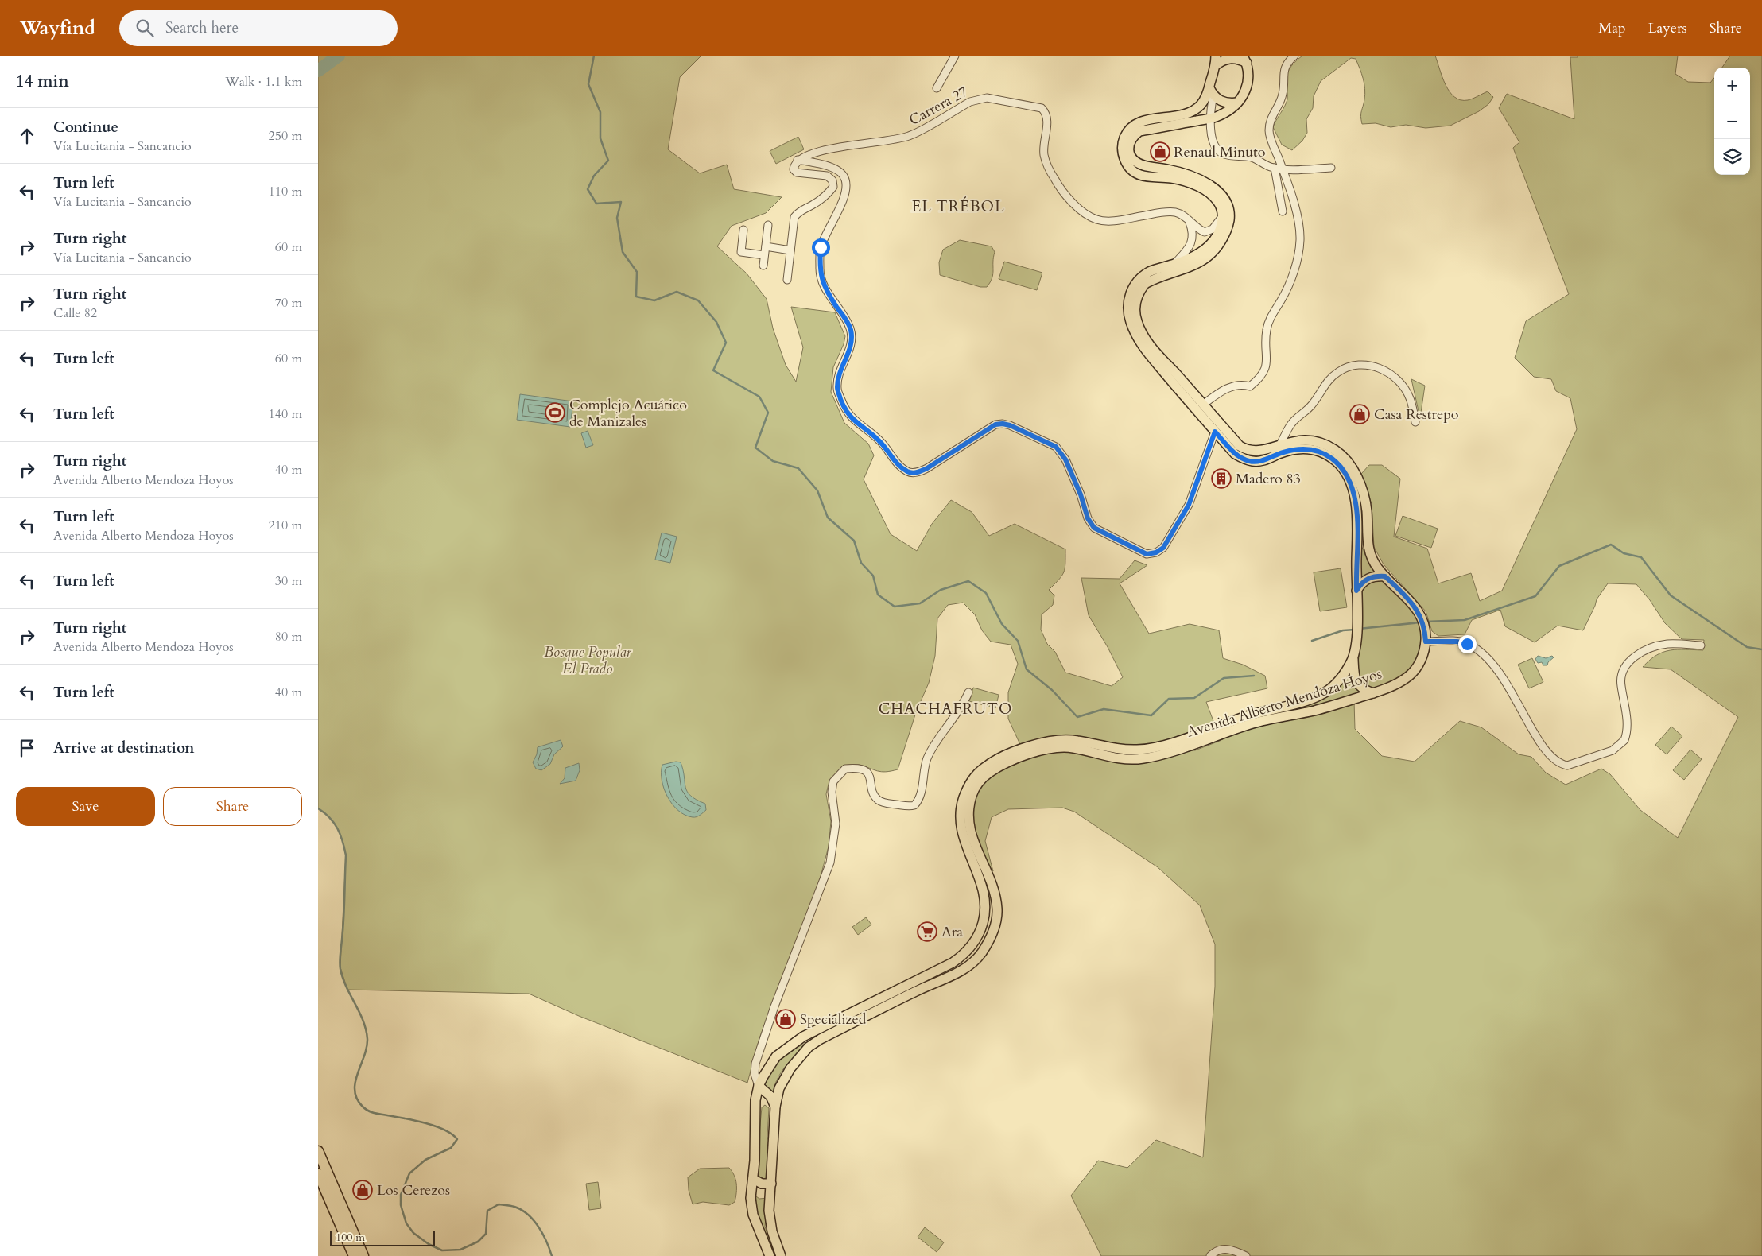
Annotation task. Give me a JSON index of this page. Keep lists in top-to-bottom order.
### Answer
{
  "streets": {
    "main road": ["Avenida Alberto Mendoza Hoyos"],
    "street": ["Carrera 27"]
  },
  "crossings": [
    ["Carrera 27", "Avenida Alberto Mendoza Hoyos"]
  ],
  "districts": ["EL TRÉBOL", "CHACHAFRUTO"],
  "parks": ["Bosque Popular El Prado"],
  "places": {
    "shop": [
      "Renaul Minuto",
      "Casa Restrepo",
      "Specialized",
      "Los Cerezos"
    ],
    "sports": ["Complejo Acuático de Manizales"],
    "building": ["Madero 83"],
    "supermarket": ["Ara"]
  },
  "scale_bar": "100 m",
  "page": {
    "header": "Wayfind",
    "search": "Search here",
    "nav": ["Map", "Layers", "Share"],
    "heading": ["14 min", "Walk · 1.1 km"],
    "map_buttons": ["+", "−"],
    "list": [
      ["Continue", "Vía Lucitania - Sancancio", "250 m"],
      ["Turn left", "Vía Lucitania - Sancancio", "110 m"],
      ["Turn right", "Vía Lucitania - Sancancio", "60 m"],
      ["Turn right", "Calle 82", "70 m"],
      ["Turn left", "60 m"],
      ["Turn left", "140 m"],
      ["Turn right", "Avenida Alberto Mendoza Hoyos", "40 m"],
      ["Turn left", "Avenida Alberto Mendoza Hoyos", "210 m"],
      ["Turn left", "30 m"],
      ["Turn right", "Avenida Alberto Mendoza Hoyos", "80 m"],
      ["Turn left", "40 m"],
      "Arrive at destination"
    ],
    "buttons": ["Save", "Share"],
    "scale": "100 m"
  }
}
